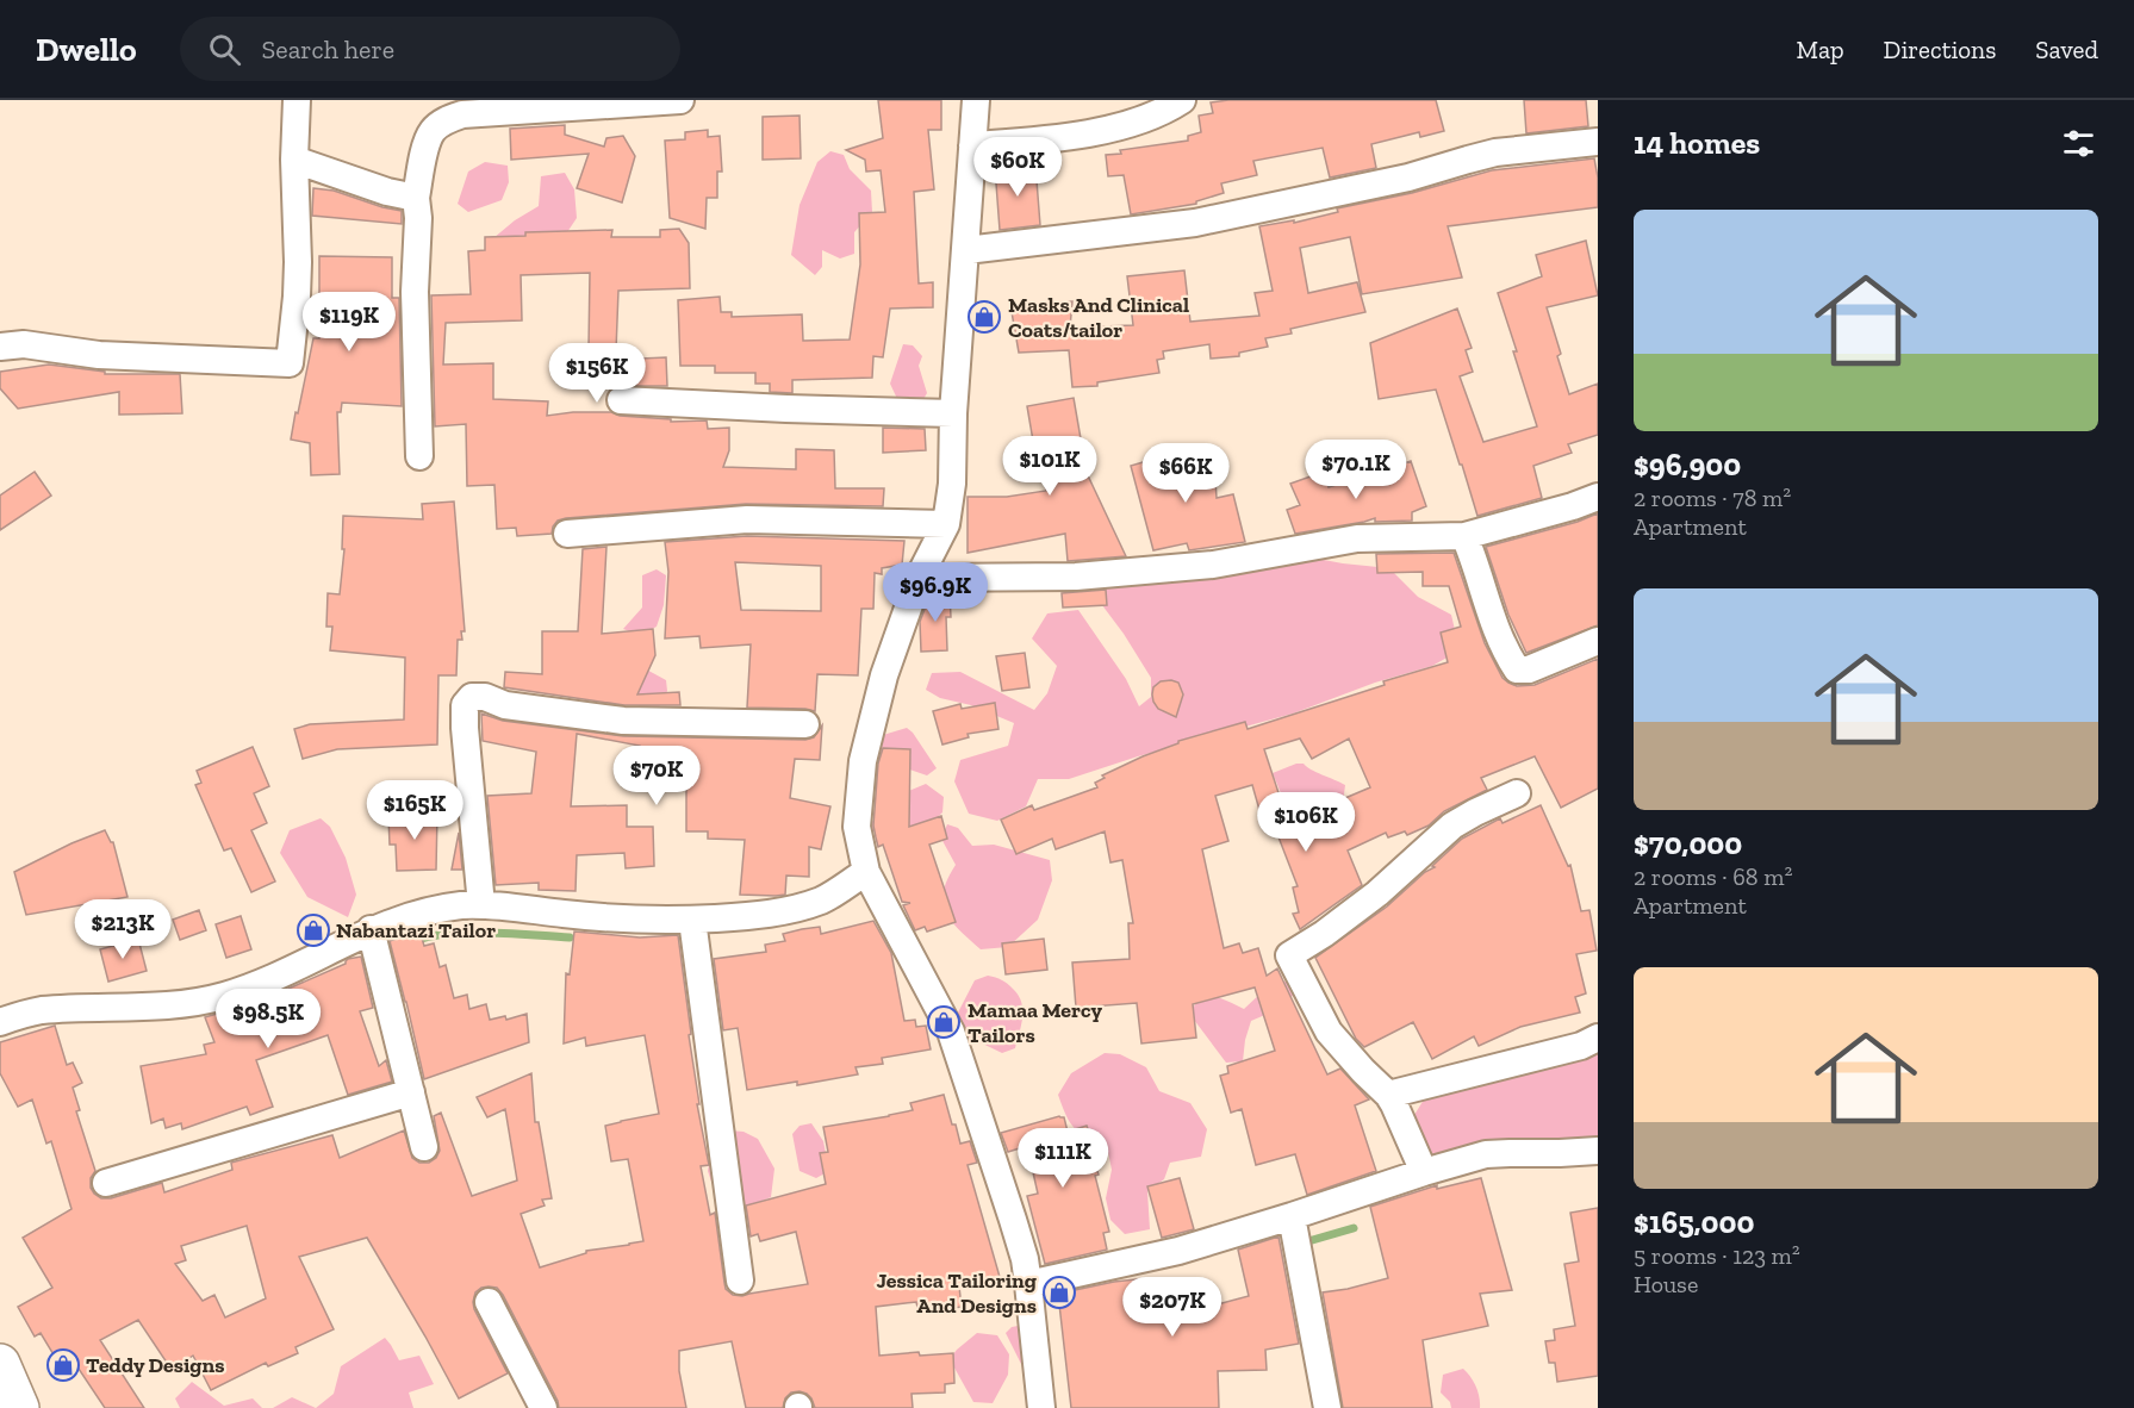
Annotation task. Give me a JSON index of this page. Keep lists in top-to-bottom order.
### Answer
{
  "places": {
    "shop": [
      "Masks And Clinical Coats/tailor",
      "Nabantazi Tailor",
      "Mamaa Mercy Tailors",
      "Jessica Tailoring And Designs",
      "Teddy Designs"
    ]
  },
  "page": {
    "header": "Dwello",
    "search": "Search here",
    "nav": ["Map", "Directions", "Saved"],
    "heading": "14 homes",
    "price": [
      "$60K",
      "$119K",
      "$156K",
      "$101K",
      "$70.1K",
      "$66K",
      "$96.9K",
      "$70K",
      "$165K",
      "$106K",
      "$213K",
      "$98.5K",
      "$111K",
      "$207K"
    ],
    "list": [
      {
        "name": "$96,900",
        "note": "2 rooms · 78 m² · Apartment"
      },
      {
        "name": "$70,000",
        "note": "2 rooms · 68 m² · Apartment"
      },
      {
        "name": "$165,000",
        "note": "5 rooms · 123 m² · House"
      }
    ]
  }
}
